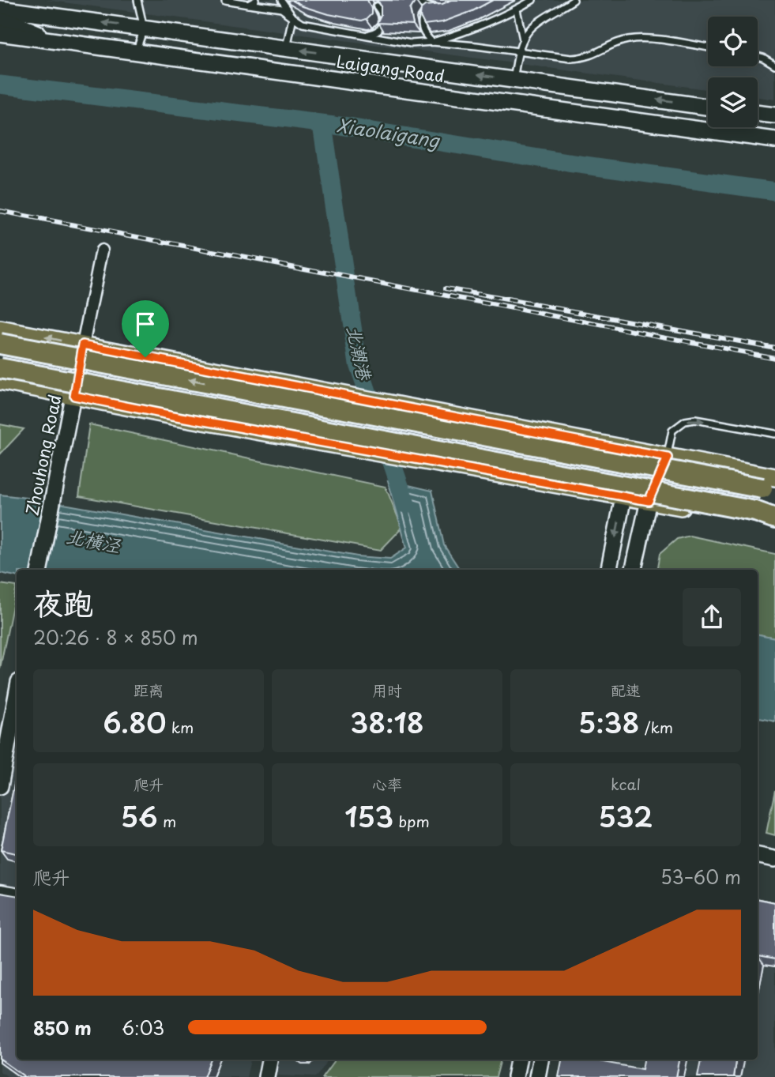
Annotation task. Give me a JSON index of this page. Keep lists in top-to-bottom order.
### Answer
{
  "streets": {
    "main road": ["Laigang Road", "Zhouhong Road"]
  },
  "water": ["Xiaolaigang", "北潮港", "北横泾"],
  "page": {
    "heading": ["夜跑", "20:26 · 8 × 850 m"],
    "stats": [
      ["距离", "6.80 km"],
      ["用时", "38:18"],
      ["配速", "5:38 /km"],
      ["爬升", "56 m"],
      ["心率", "153 bpm"],
      ["kcal", "532"]
    ],
    "chart": ["爬升", "53–60 m"],
    "list": [
      {
        "name": "850 m",
        "note": "6:03"
      }
    ]
  }
}
